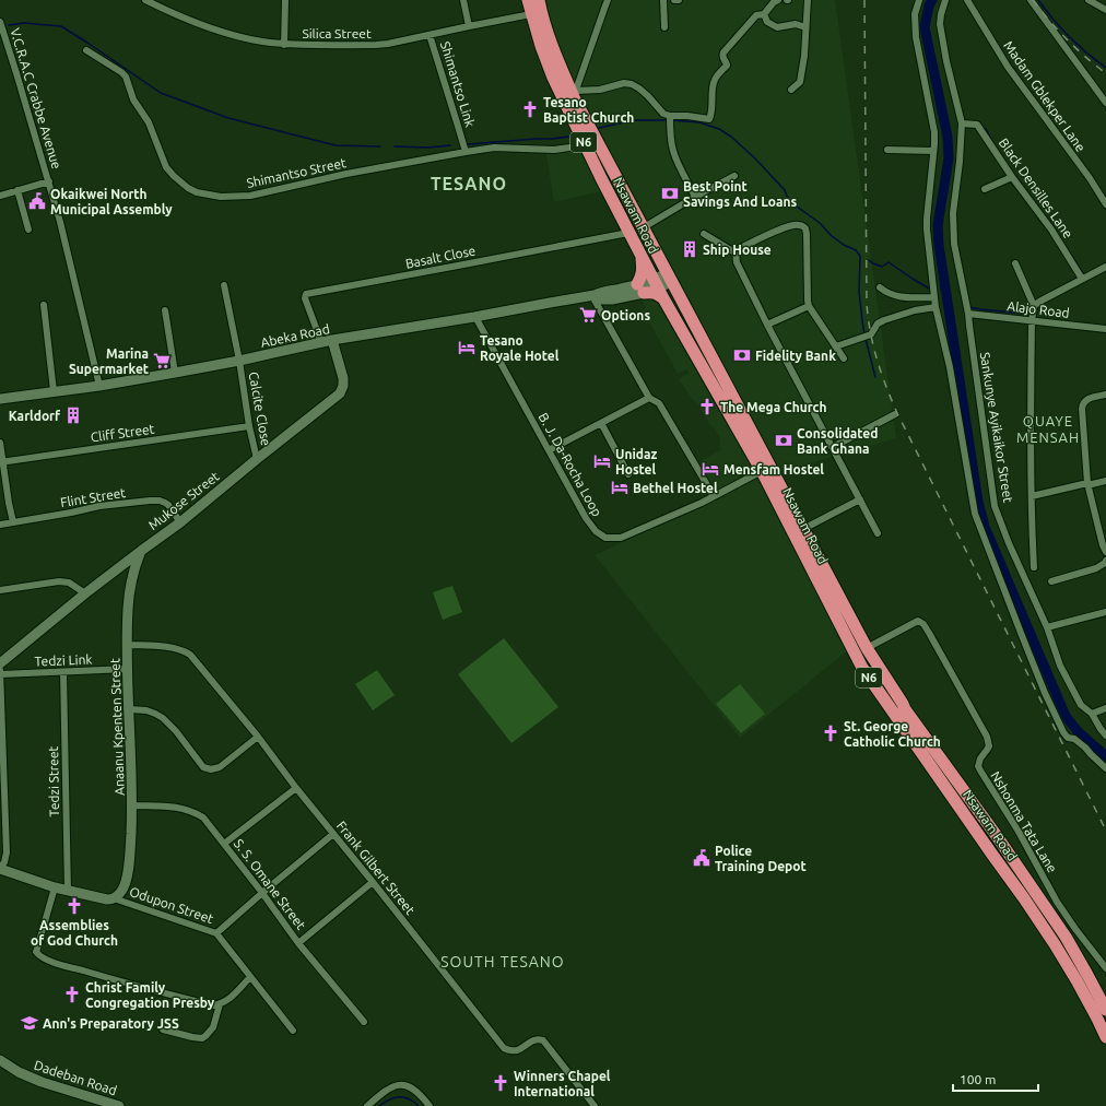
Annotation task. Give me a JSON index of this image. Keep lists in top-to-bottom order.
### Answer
{
  "streets": {
    "highway": ["N6", "Nsawam Road"],
    "street": [
      "Silica Street",
      "Shimantso Link",
      "Madam Gblekper Lane",
      "V.C.R.A.C Crabbe Avenue",
      "Shimantso Street",
      "Black Densilles Lane",
      "Basalt Close",
      "Alajo Road",
      "Abeka Road",
      "Calcite Close",
      "Sankunye Ayikaikor Street",
      "Cliff Street",
      "B. J. Da-Rocha Loop",
      "Flint Street",
      "Mukose Street",
      "Tedzi Link",
      "Anaanu Kpenten Street",
      "Tedzi Street",
      "Nshonma Tata Lane",
      "Frank Gilbert Street",
      "S. S. Omane Street",
      "Odupon Street",
      "Dadeban Road"
    ]
  },
  "crossings": [
    ["Silica Street", "Shimantso Link"],
    ["Silica Street", "Nsawam Road"],
    ["Shimantso Link", "Shimantso Street"],
    ["V.C.R.A.C Crabbe Avenue", "Abeka Road"],
    ["Shimantso Street", "Nsawam Road"],
    ["Black Densilles Lane", "Sankunye Ayikaikor Street"],
    ["Nsawam Road", "Basalt Close"],
    ["Nsawam Road", "Abeka Road"],
    ["Nsawam Road", "B. J. Da-Rocha Loop"],
    ["Nsawam Road", "Nshonma Tata Lane"],
    ["Basalt Close", "Abeka Road"],
    ["Alajo Road", "Sankunye Ayikaikor Street"],
    ["Abeka Road", "Calcite Close"],
    ["Abeka Road", "B. J. Da-Rocha Loop"],
    ["Abeka Road", "Mukose Street"],
    ["Calcite Close", "Cliff Street"],
    ["Calcite Close", "Mukose Street"],
    ["Flint Street", "Mukose Street"],
    ["Mukose Street", "Anaanu Kpenten Street"],
    ["Tedzi Link", "Anaanu Kpenten Street"],
    ["Tedzi Link", "Tedzi Street"],
    ["Anaanu Kpenten Street", "Frank Gilbert Street"],
    ["Anaanu Kpenten Street", "S. S. Omane Street"],
    ["Anaanu Kpenten Street", "Odupon Street"],
    ["Tedzi Street", "Odupon Street"]
  ],
  "districts": ["TESANO", "QUAYE MENSAH", "SOUTH TESANO"],
  "places": {
    "church": [
      "Tesano Baptist Church",
      "The Mega Church",
      "St. George Catholic Church",
      "Assemblies of God Church",
      "Christ Family Congregation Presby",
      "Winners Chapel International"
    ],
    "bank": ["Best Point Savings And Loans", "Fidelity Bank", "Consolidated Bank Ghana"],
    "public building": ["Okaikwei North Municipal Assembly", "Police Training Depot"],
    "building": ["Ship House", "Karldorf"],
    "supermarket": ["Options", "Marina Supermarket"],
    "hotel": [
      "Tesano Royale Hotel",
      "Unidaz Hostel",
      "Mensfam Hostel",
      "Bethel Hostel"
    ],
    "school or university": ["Ann's Preparatory JSS"]
  },
  "scale_bar": "100 m"
}
